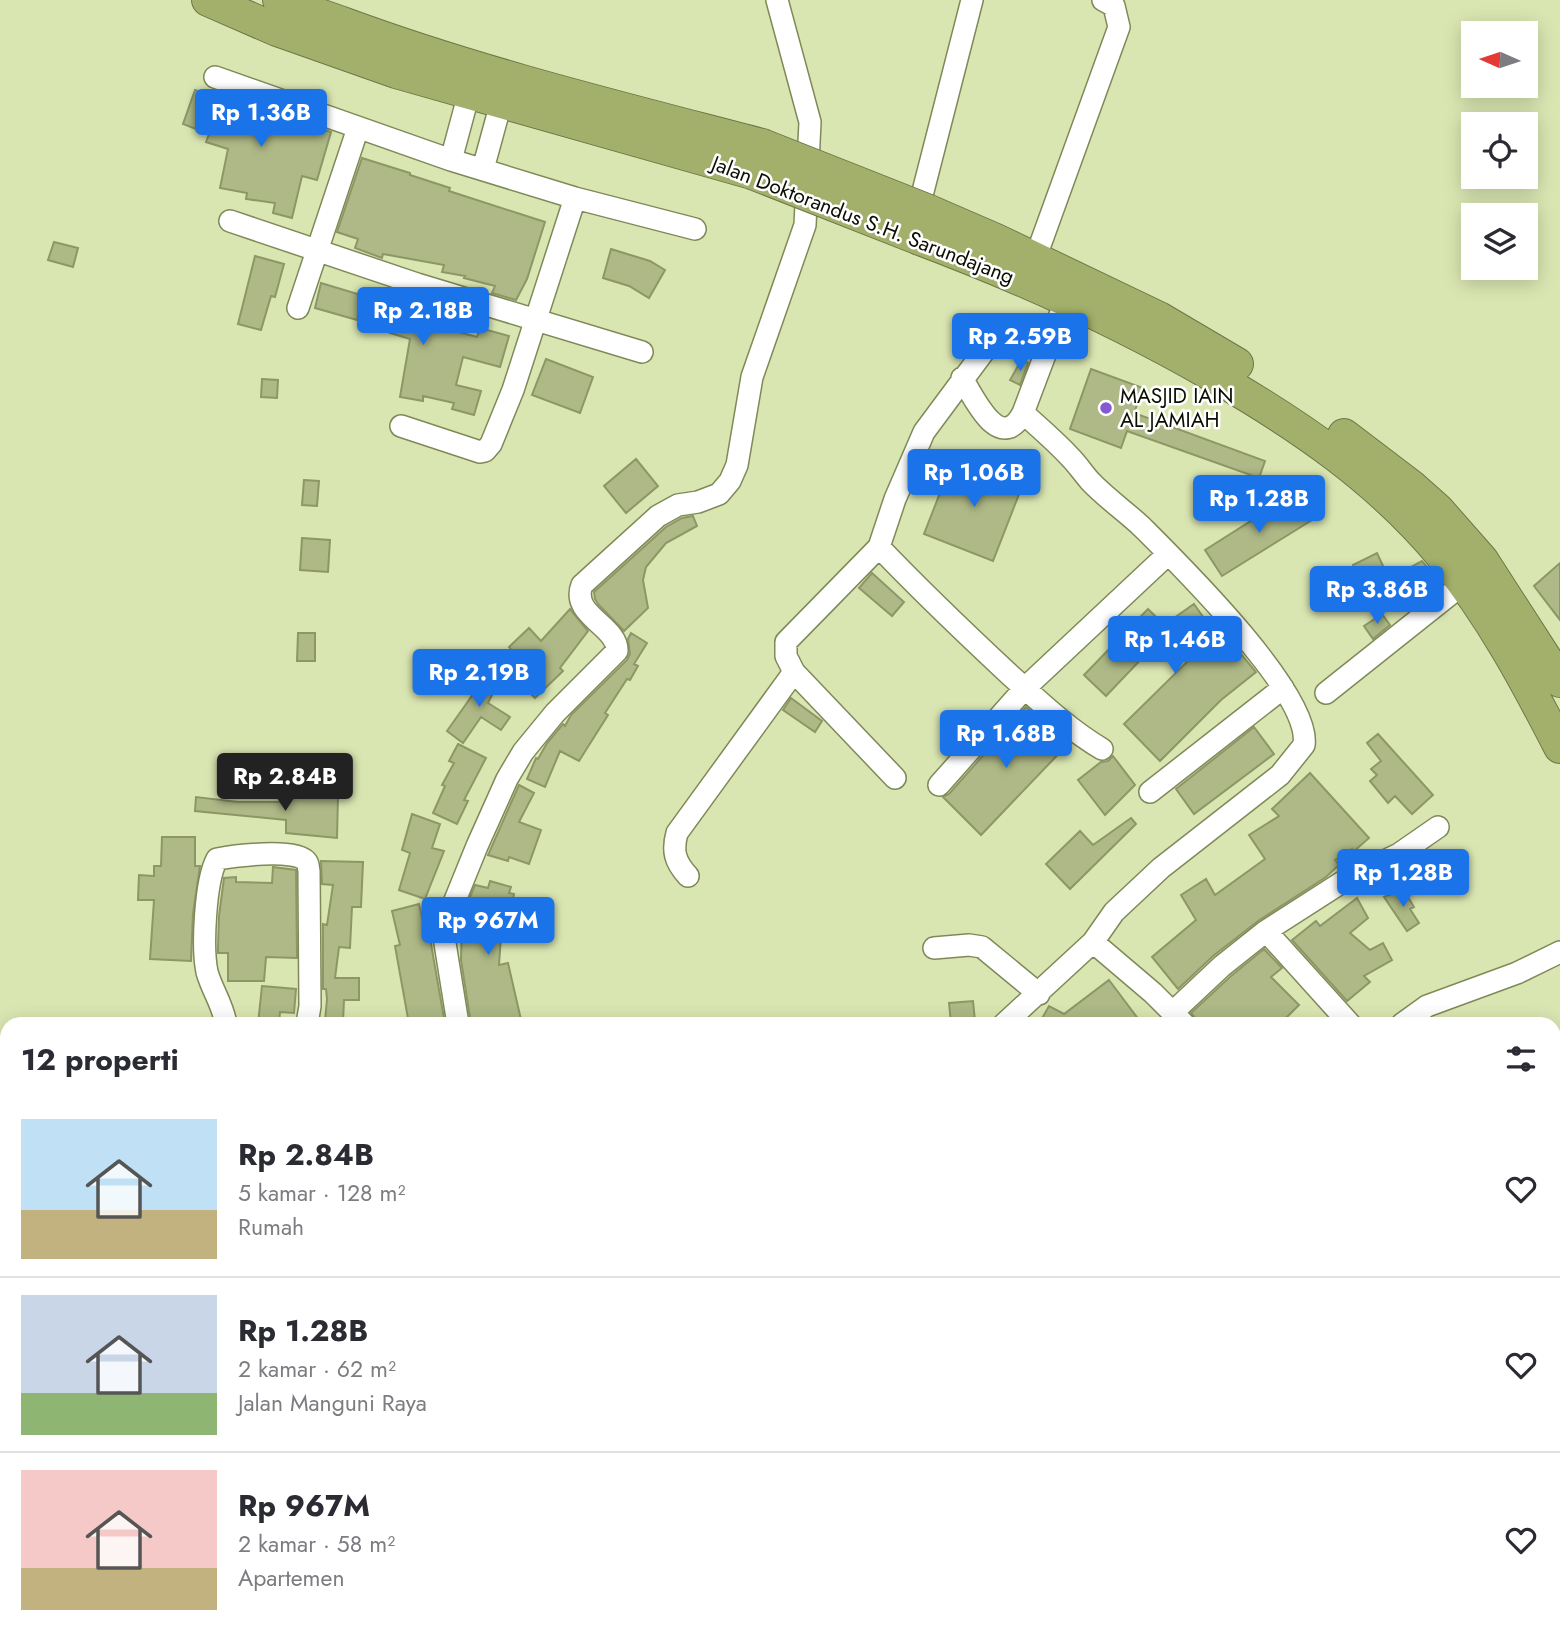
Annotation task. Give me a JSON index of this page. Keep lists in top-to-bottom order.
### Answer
{
  "streets": {
    "highway": ["Jalan Doktorandus S.H. Sarundajang"]
  },
  "places": ["MASJID IAIN AL JAMIAH"],
  "north": "left",
  "page": {
    "price": [
      "Rp 1.36B",
      "Rp 2.18B",
      "Rp 2.59B",
      "Rp 1.06B",
      "Rp 1.28B",
      "Rp 3.86B",
      "Rp 1.46B",
      "Rp 2.19B",
      "Rp 1.68B",
      "Rp 2.84B",
      "Rp 1.28B",
      "Rp 967M"
    ],
    "heading": "12 properti",
    "list": [
      {
        "name": "Rp 2.84B",
        "note": "5 kamar · 128 m² · Rumah"
      },
      {
        "name": "Rp 1.28B",
        "note": "2 kamar · 62 m² · Jalan Manguni Raya"
      },
      {
        "name": "Rp 967M",
        "note": "2 kamar · 58 m² · Apartemen"
      }
    ]
  }
}
